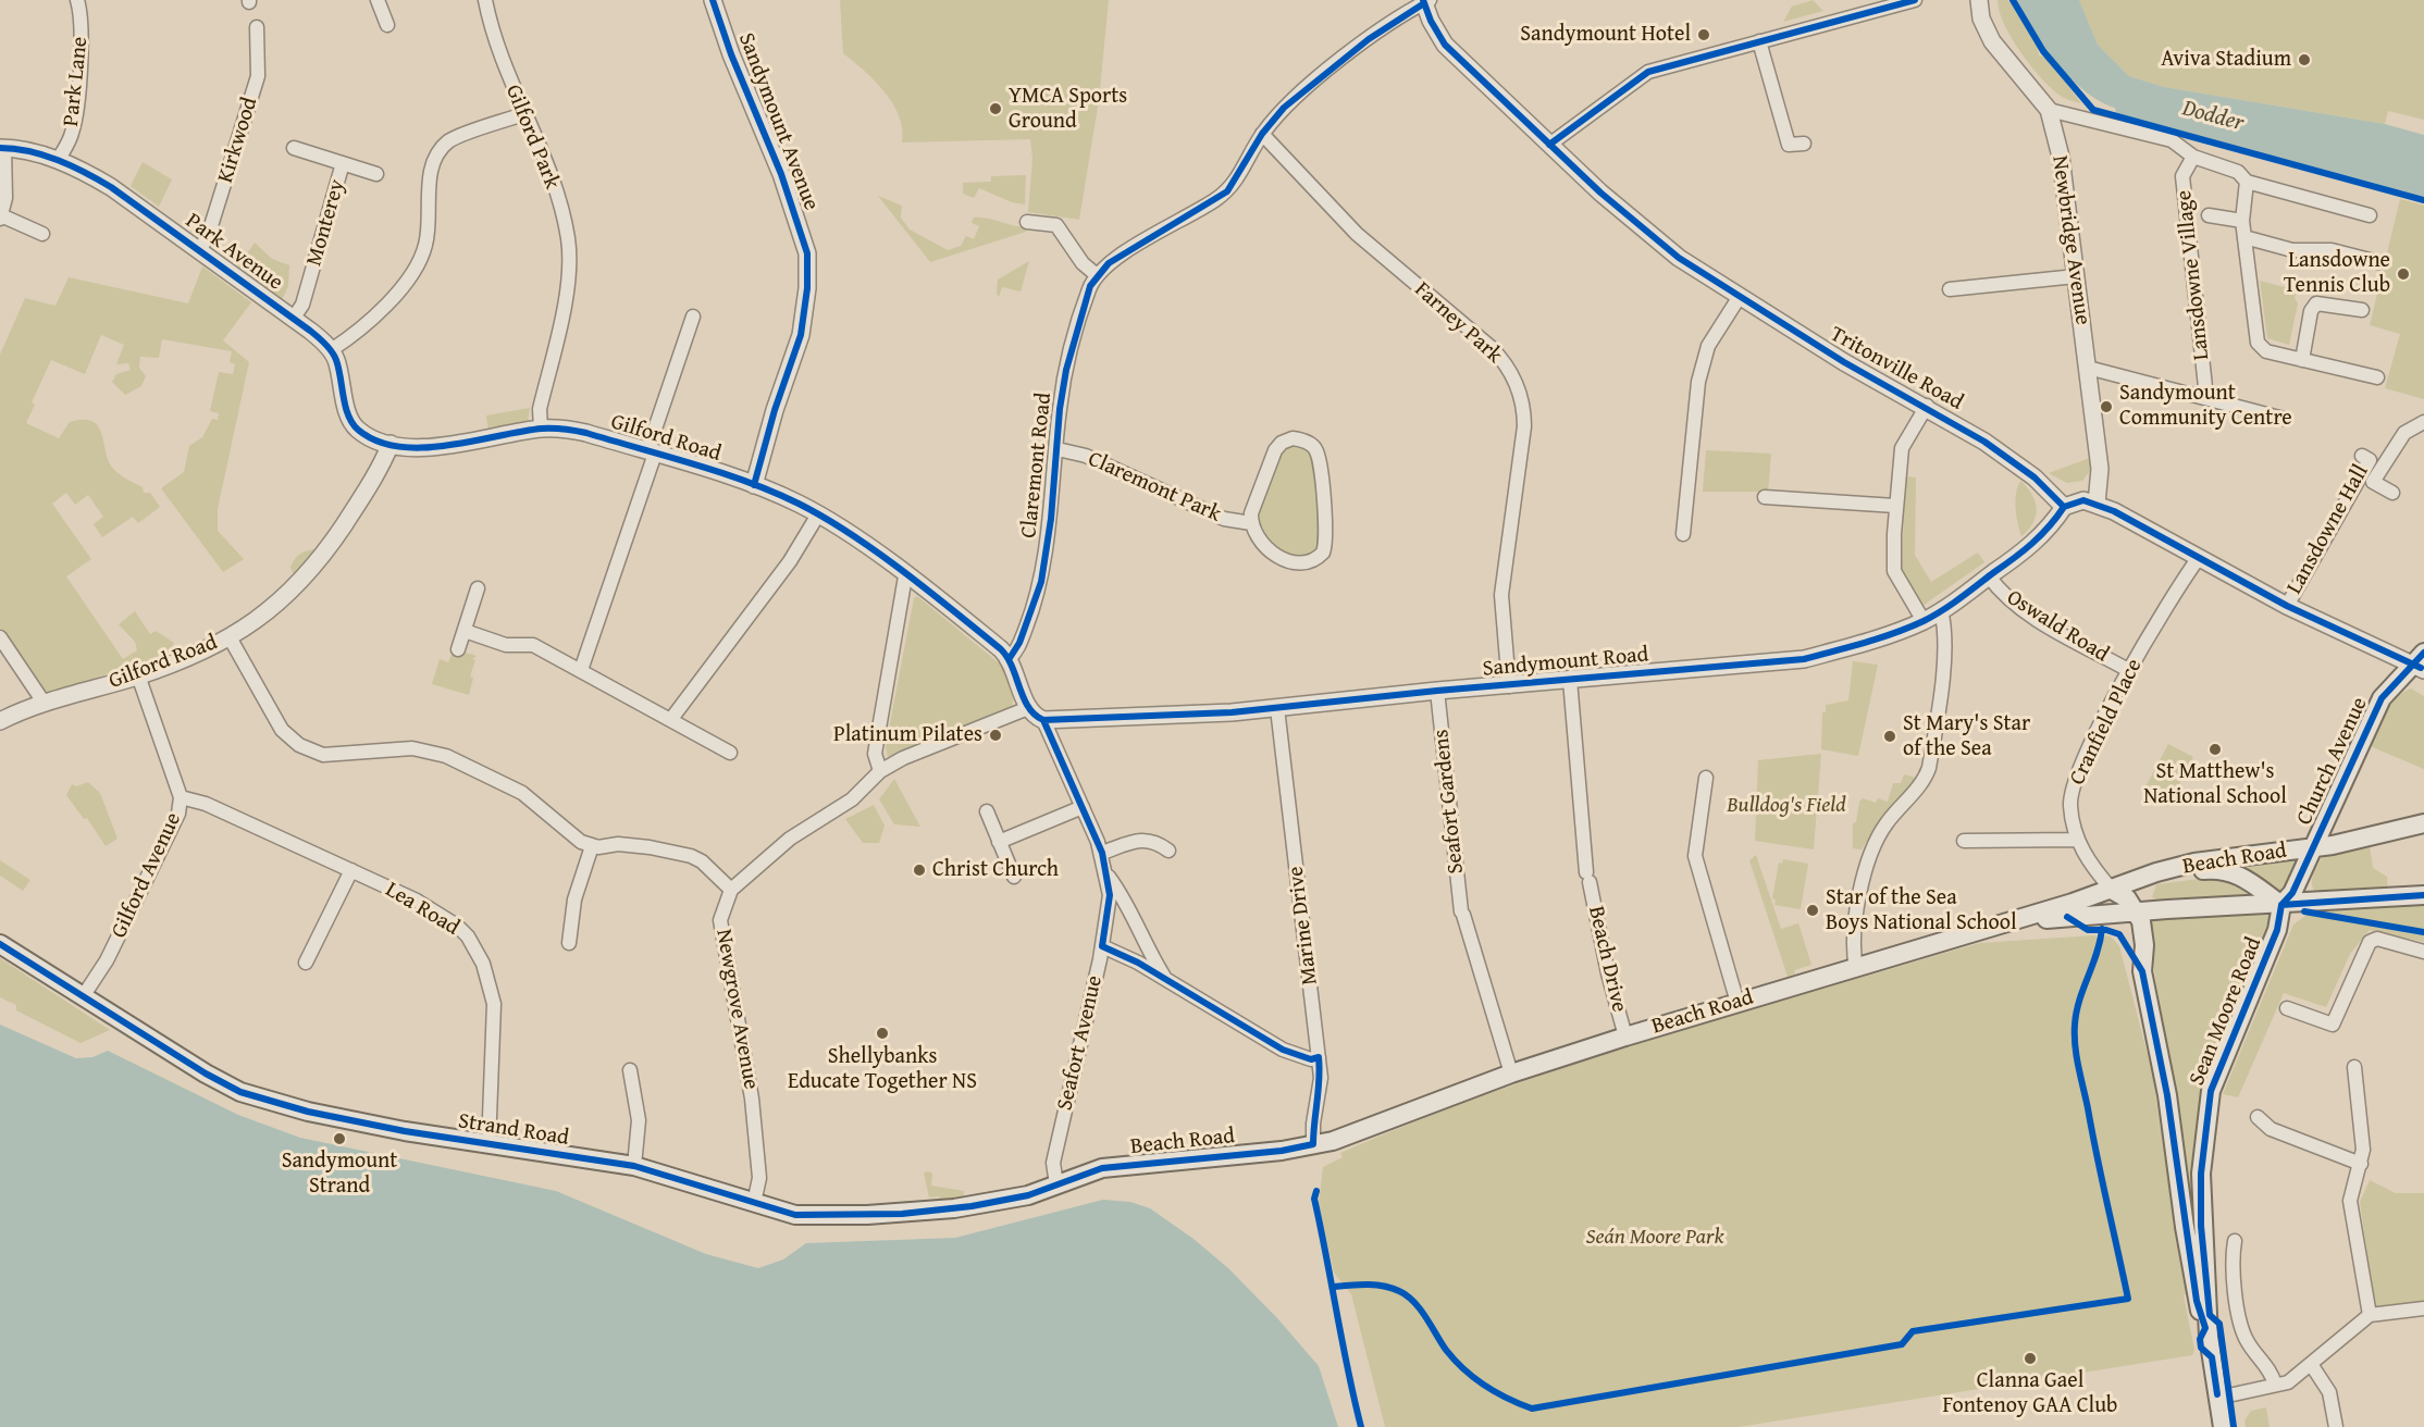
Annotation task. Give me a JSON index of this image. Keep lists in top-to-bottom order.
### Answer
{
  "streets": {
    "main road": [
      "Church Avenue",
      "Beach Road",
      "Sean Moore Road",
      "Strand Road"
    ],
    "street": [
      "Park Lane",
      "Sandymount Avenue",
      "Gilford Park",
      "Kirkwood",
      "Monterey",
      "Newbridge Avenue",
      "Park Avenue",
      "Lansdowne Village",
      "Farney Park",
      "Tritonville Road",
      "Gilford Road",
      "Claremont Road",
      "Claremont Park",
      "Lansdowne Hall",
      "Oswald Road",
      "Sandymount Road",
      "Cranfield Place",
      "Seafort Gardens",
      "Gilford Avenue",
      "Lea Road",
      "Marine Drive",
      "Beach Drive",
      "Newgrove Avenue",
      "Seafort Avenue"
    ]
  },
  "crossings": [
    ["Park Lane", "Park Avenue"],
    ["Sandymount Avenue", "Gilford Road"],
    ["Gilford Park", "Gilford Road"],
    ["Kirkwood", "Park Avenue"],
    ["Monterey", "Park Avenue"],
    ["Newbridge Avenue", "Lansdowne Village"],
    ["Park Avenue", "Gilford Road"],
    ["Farney Park", "Claremont Road"],
    ["Farney Park", "Sandymount Road"],
    ["Tritonville Road", "Claremont Road"],
    ["Tritonville Road", "Sandymount Road"],
    ["Gilford Road", "Claremont Road"],
    ["Gilford Road", "Gilford Avenue"],
    ["Claremont Road", "Claremont Park"],
    ["Oswald Road", "Sandymount Road"],
    ["Oswald Road", "Cranfield Place"],
    ["Sandymount Road", "Seafort Gardens"],
    ["Sandymount Road", "Marine Drive"],
    ["Sandymount Road", "Beach Drive"],
    ["Sandymount Road", "Seafort Avenue"],
    ["Cranfield Place", "Beach Road"],
    ["Church Avenue", "Beach Road"],
    ["Church Avenue", "Sean Moore Road"],
    ["Seafort Gardens", "Beach Road"],
    ["Beach Road", "Marine Drive"],
    ["Beach Road", "Beach Drive"],
    ["Beach Road", "Sean Moore Road"],
    ["Beach Road", "Seafort Avenue"],
    ["Beach Road", "Strand Road"],
    ["Gilford Avenue", "Lea Road"],
    ["Gilford Avenue", "Strand Road"],
    ["Lea Road", "Strand Road"],
    ["Newgrove Avenue", "Strand Road"],
    ["Seafort Avenue", "Strand Road"]
  ],
  "water": ["Dodder"],
  "parks": ["Bulldog's Field", "Seán Moore Park"],
  "places": [
    "Sandymount Hotel",
    "Aviva Stadium",
    "YMCA Sports Ground",
    "Lansdowne Tennis Club",
    "Sandymount Community Centre",
    "Platinum Pilates",
    "St Mary's Star of the Sea",
    "St Matthew's National School",
    "Christ Church",
    "Star of the Sea Boys National School",
    "Shellybanks Educate Together NS",
    "Sandymount Strand",
    "Clanna Gael Fontenoy GAA Club"
  ]
}
